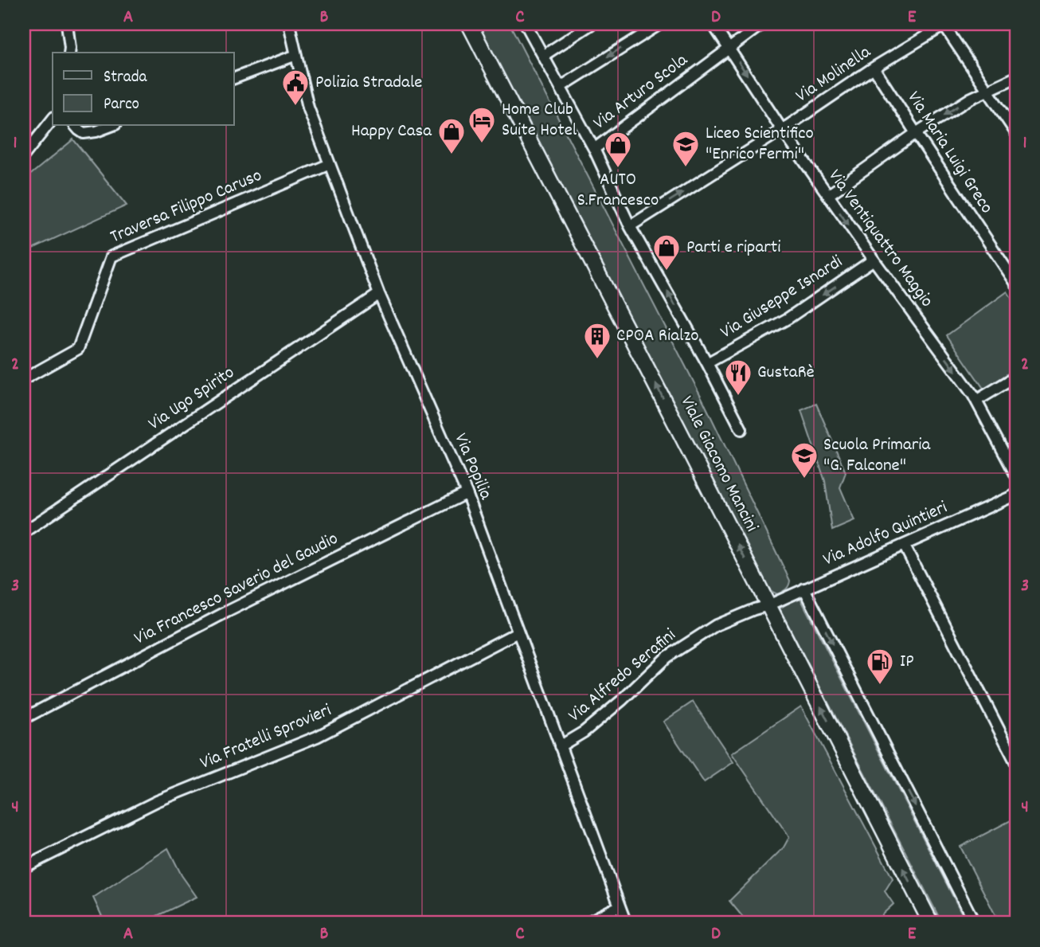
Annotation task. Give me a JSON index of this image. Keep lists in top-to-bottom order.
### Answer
{
  "streets": {
    "street": [
      "Via Molinella",
      "Via Arturo Scola",
      "Via Maria Luigi Greco",
      "Traversa Filippo Caruso",
      "Via Ventiquattro Maggio",
      "Via Giuseppe Isnardi",
      "Via Ugo Spirito",
      "Viale Giacomo Mancini",
      "Via Popilia",
      "Via Adolfo Quintieri",
      "Via Francesco Saverio del Gaudio",
      "Via Alfredo Serafini",
      "Via Fratelli Sprovieri"
    ]
  },
  "crossings": [
    ["Via Molinella", "Via Maria Luigi Greco"],
    ["Via Molinella", "Via Ventiquattro Maggio"],
    ["Via Arturo Scola", "Via Ventiquattro Maggio"],
    ["Traversa Filippo Caruso", "Via Popilia"],
    ["Via Ventiquattro Maggio", "Via Giuseppe Isnardi"],
    ["Via Ugo Spirito", "Via Popilia"],
    ["Viale Giacomo Mancini", "Via Adolfo Quintieri"],
    ["Viale Giacomo Mancini", "Via Alfredo Serafini"],
    ["Via Popilia", "Via Francesco Saverio del Gaudio"],
    ["Via Popilia", "Via Alfredo Serafini"],
    ["Via Popilia", "Via Fratelli Sprovieri"],
    ["Via Adolfo Quintieri", "Via Alfredo Serafini"]
  ],
  "one_way": ["Via Molinella", "Via Ventiquattro Maggio", "Via Giuseppe Isnardi"],
  "places": {
    "public building": ["Polizia Stradale"],
    "hotel": ["Home Club Suite Hotel"],
    "shop": ["Happy Casa", "AUTO S.Francesco", "Parti e riparti"],
    "school or university": ["Liceo Scientifico \"Enrico Fermi\"", "Scuola Primaria \"G. Falcone\""],
    "building": ["CPOA Rialzo"],
    "restaurant": ["GustaRè"],
    "fuel station": ["IP"]
  },
  "legend": ["Strada", "Parco"],
  "grid": {
    "columns": [
      "A",
      "B",
      "C",
      "D",
      "E"
    ],
    "rows": [
      "1",
      "2",
      "3",
      "4"
    ]
  }
}
